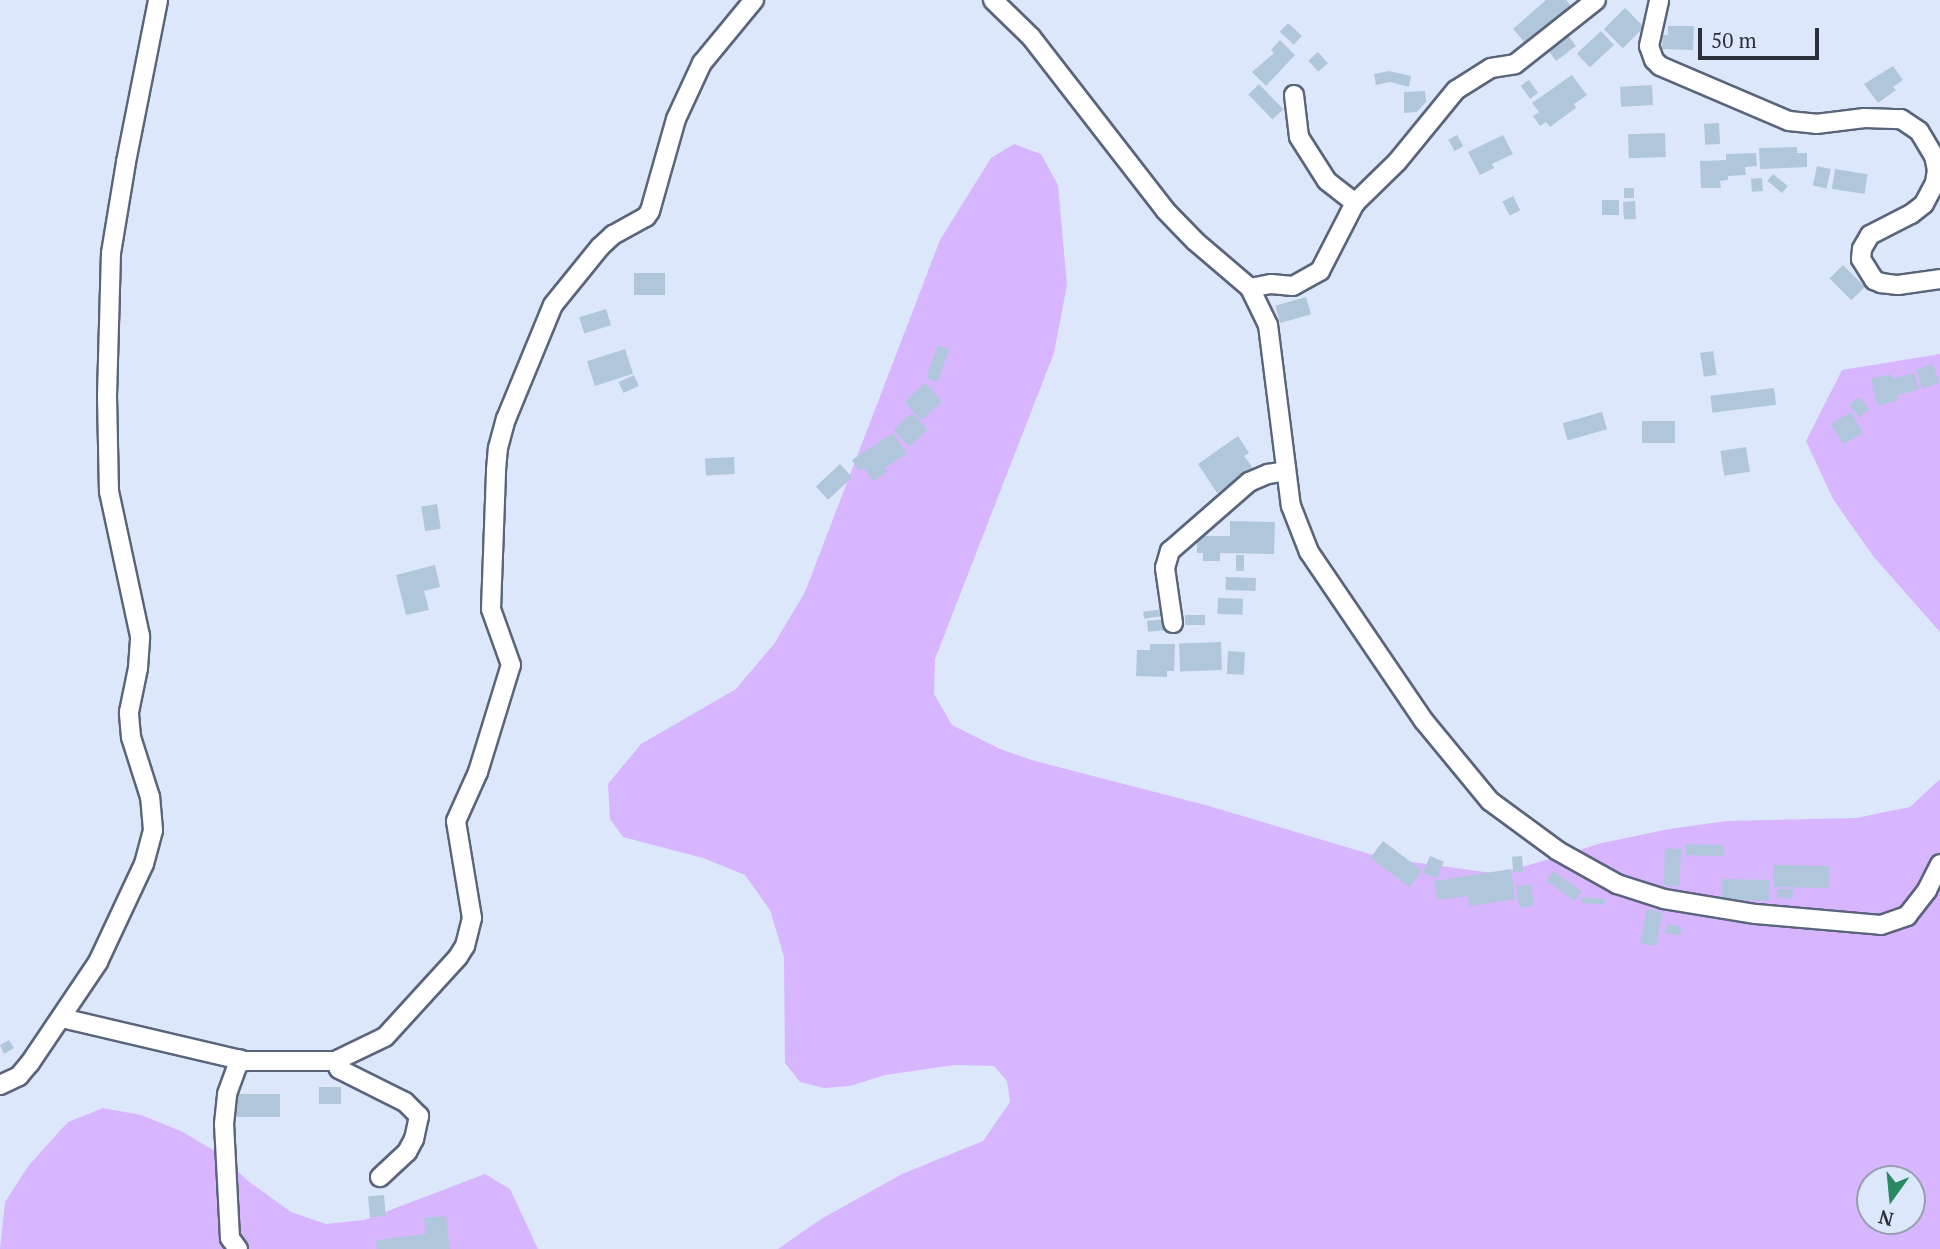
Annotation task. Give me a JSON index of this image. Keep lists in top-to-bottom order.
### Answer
{
  "scale_bar": "50 m",
  "north": "bottom"
}
